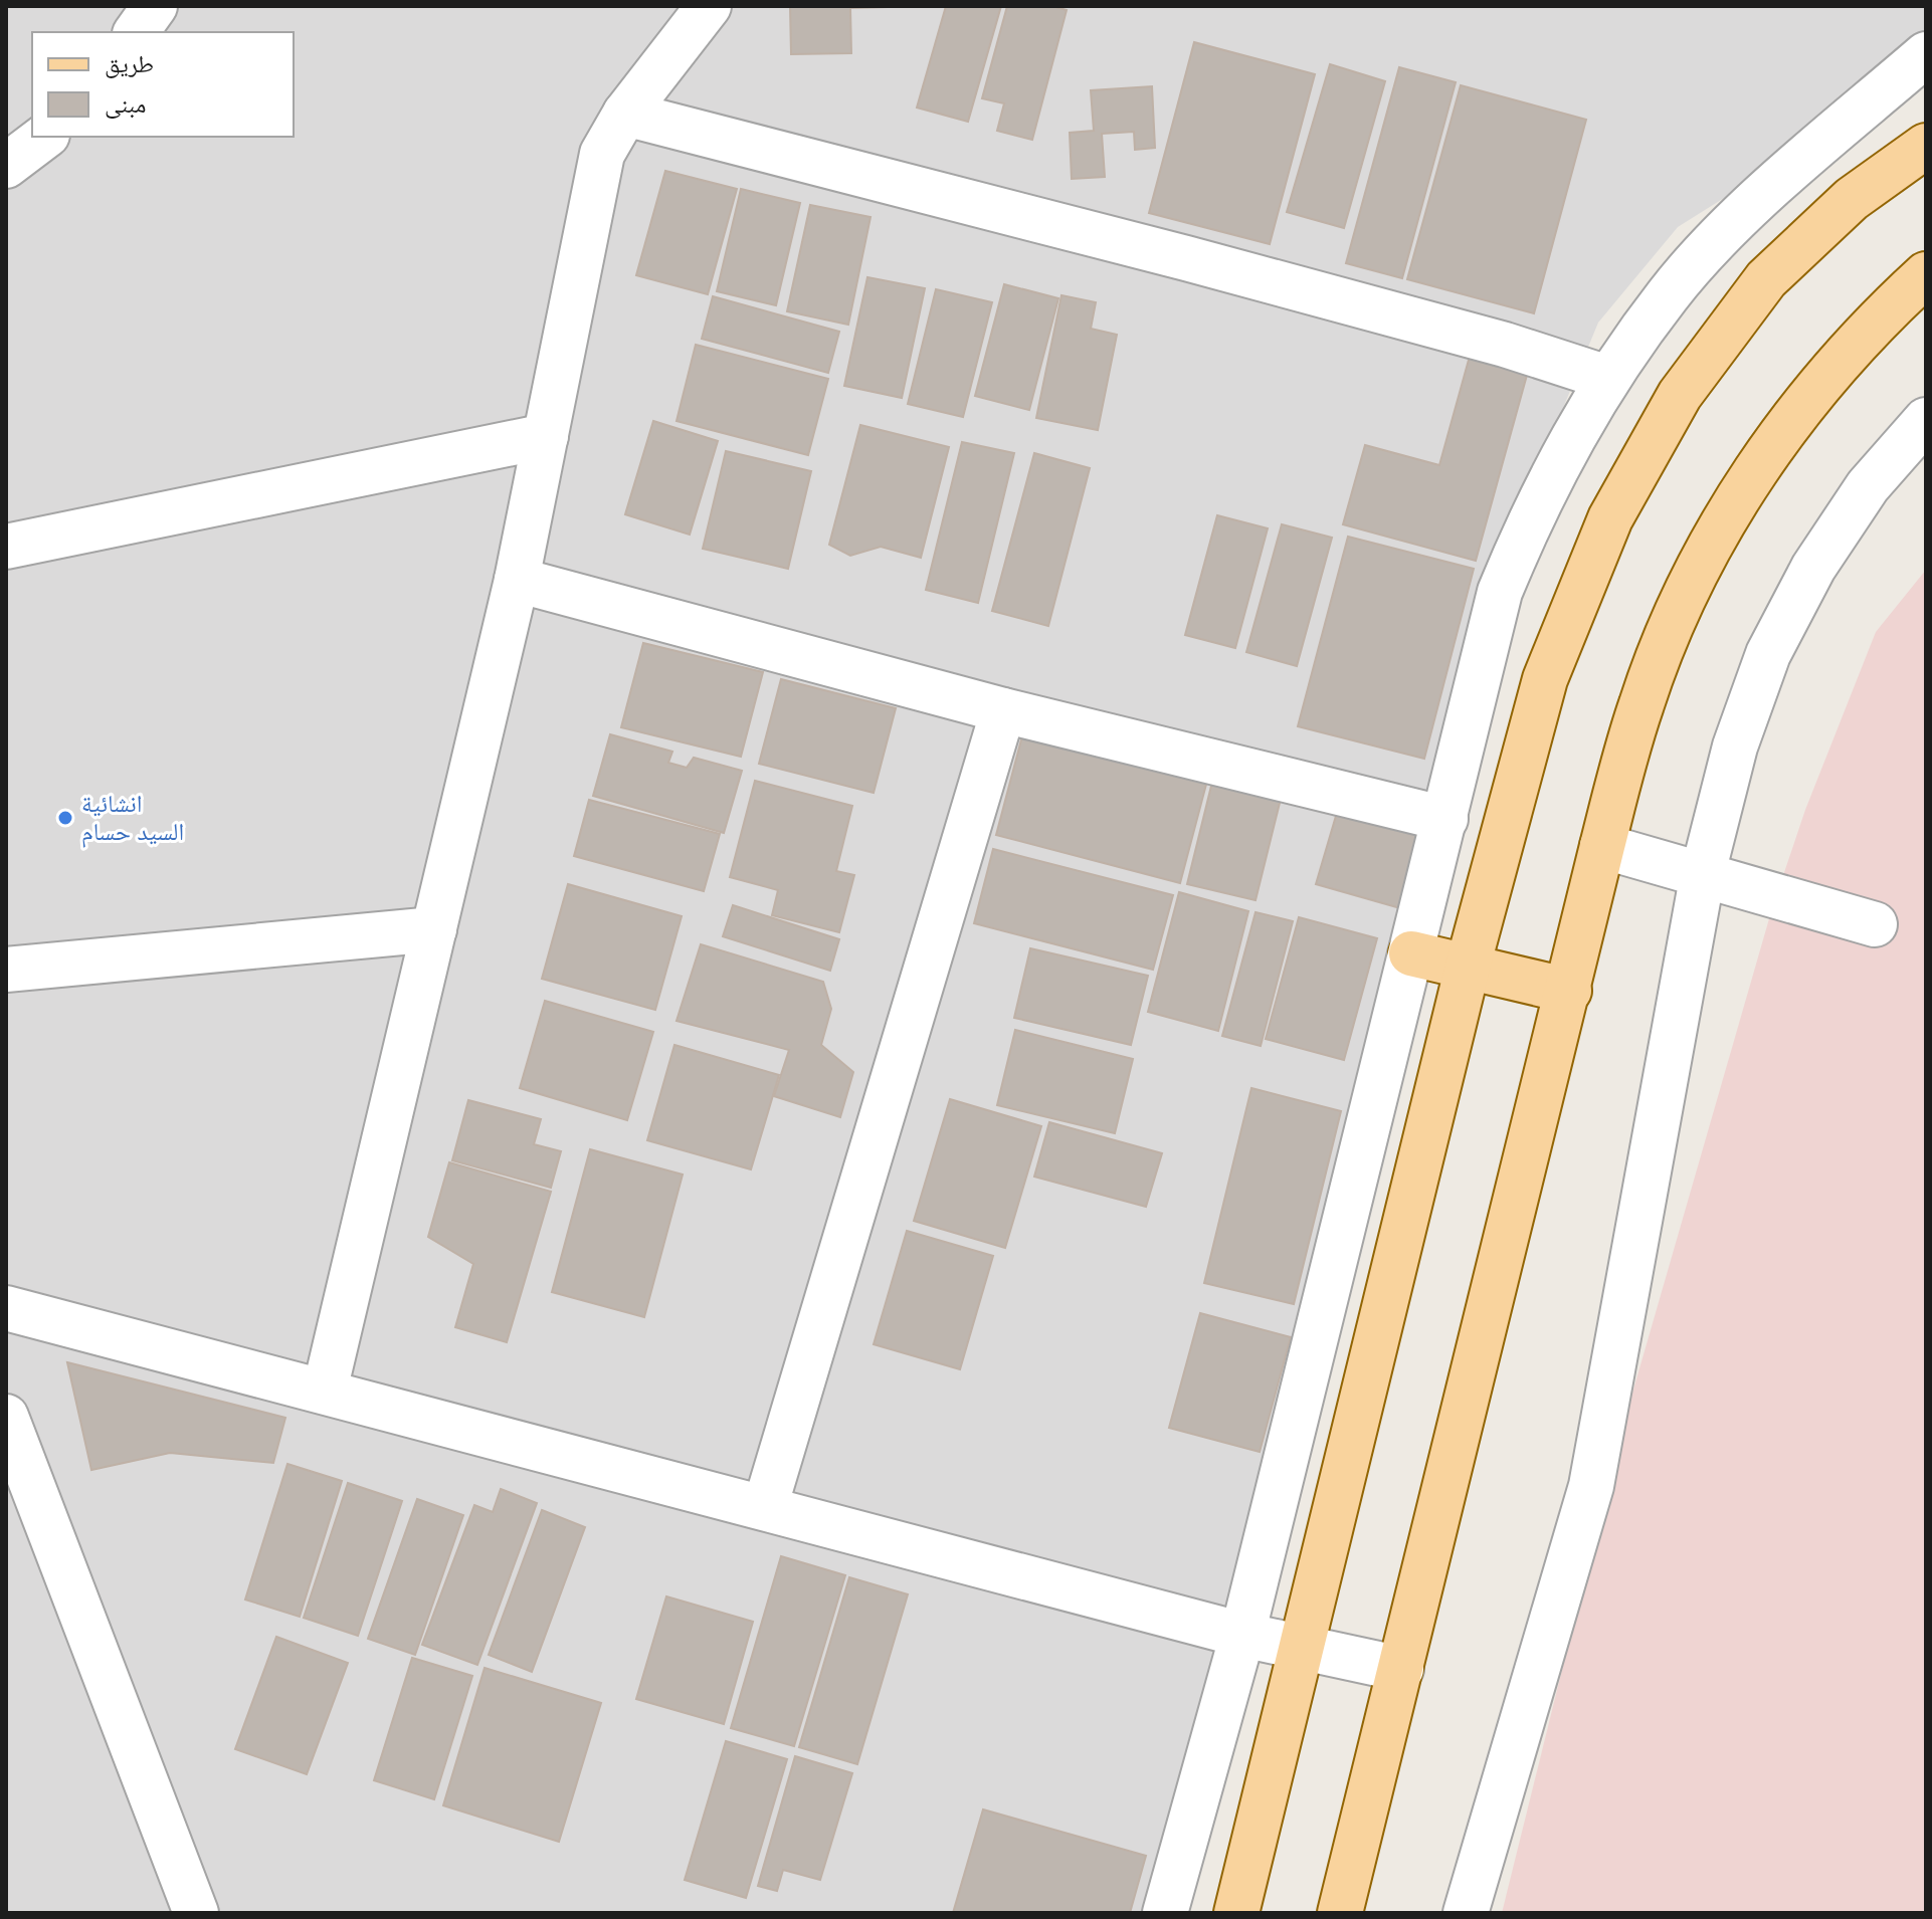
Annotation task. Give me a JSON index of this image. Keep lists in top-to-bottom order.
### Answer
{
  "places": ["انشائية السيد حسام"],
  "legend": ["طريق", "مبنى"]
}
